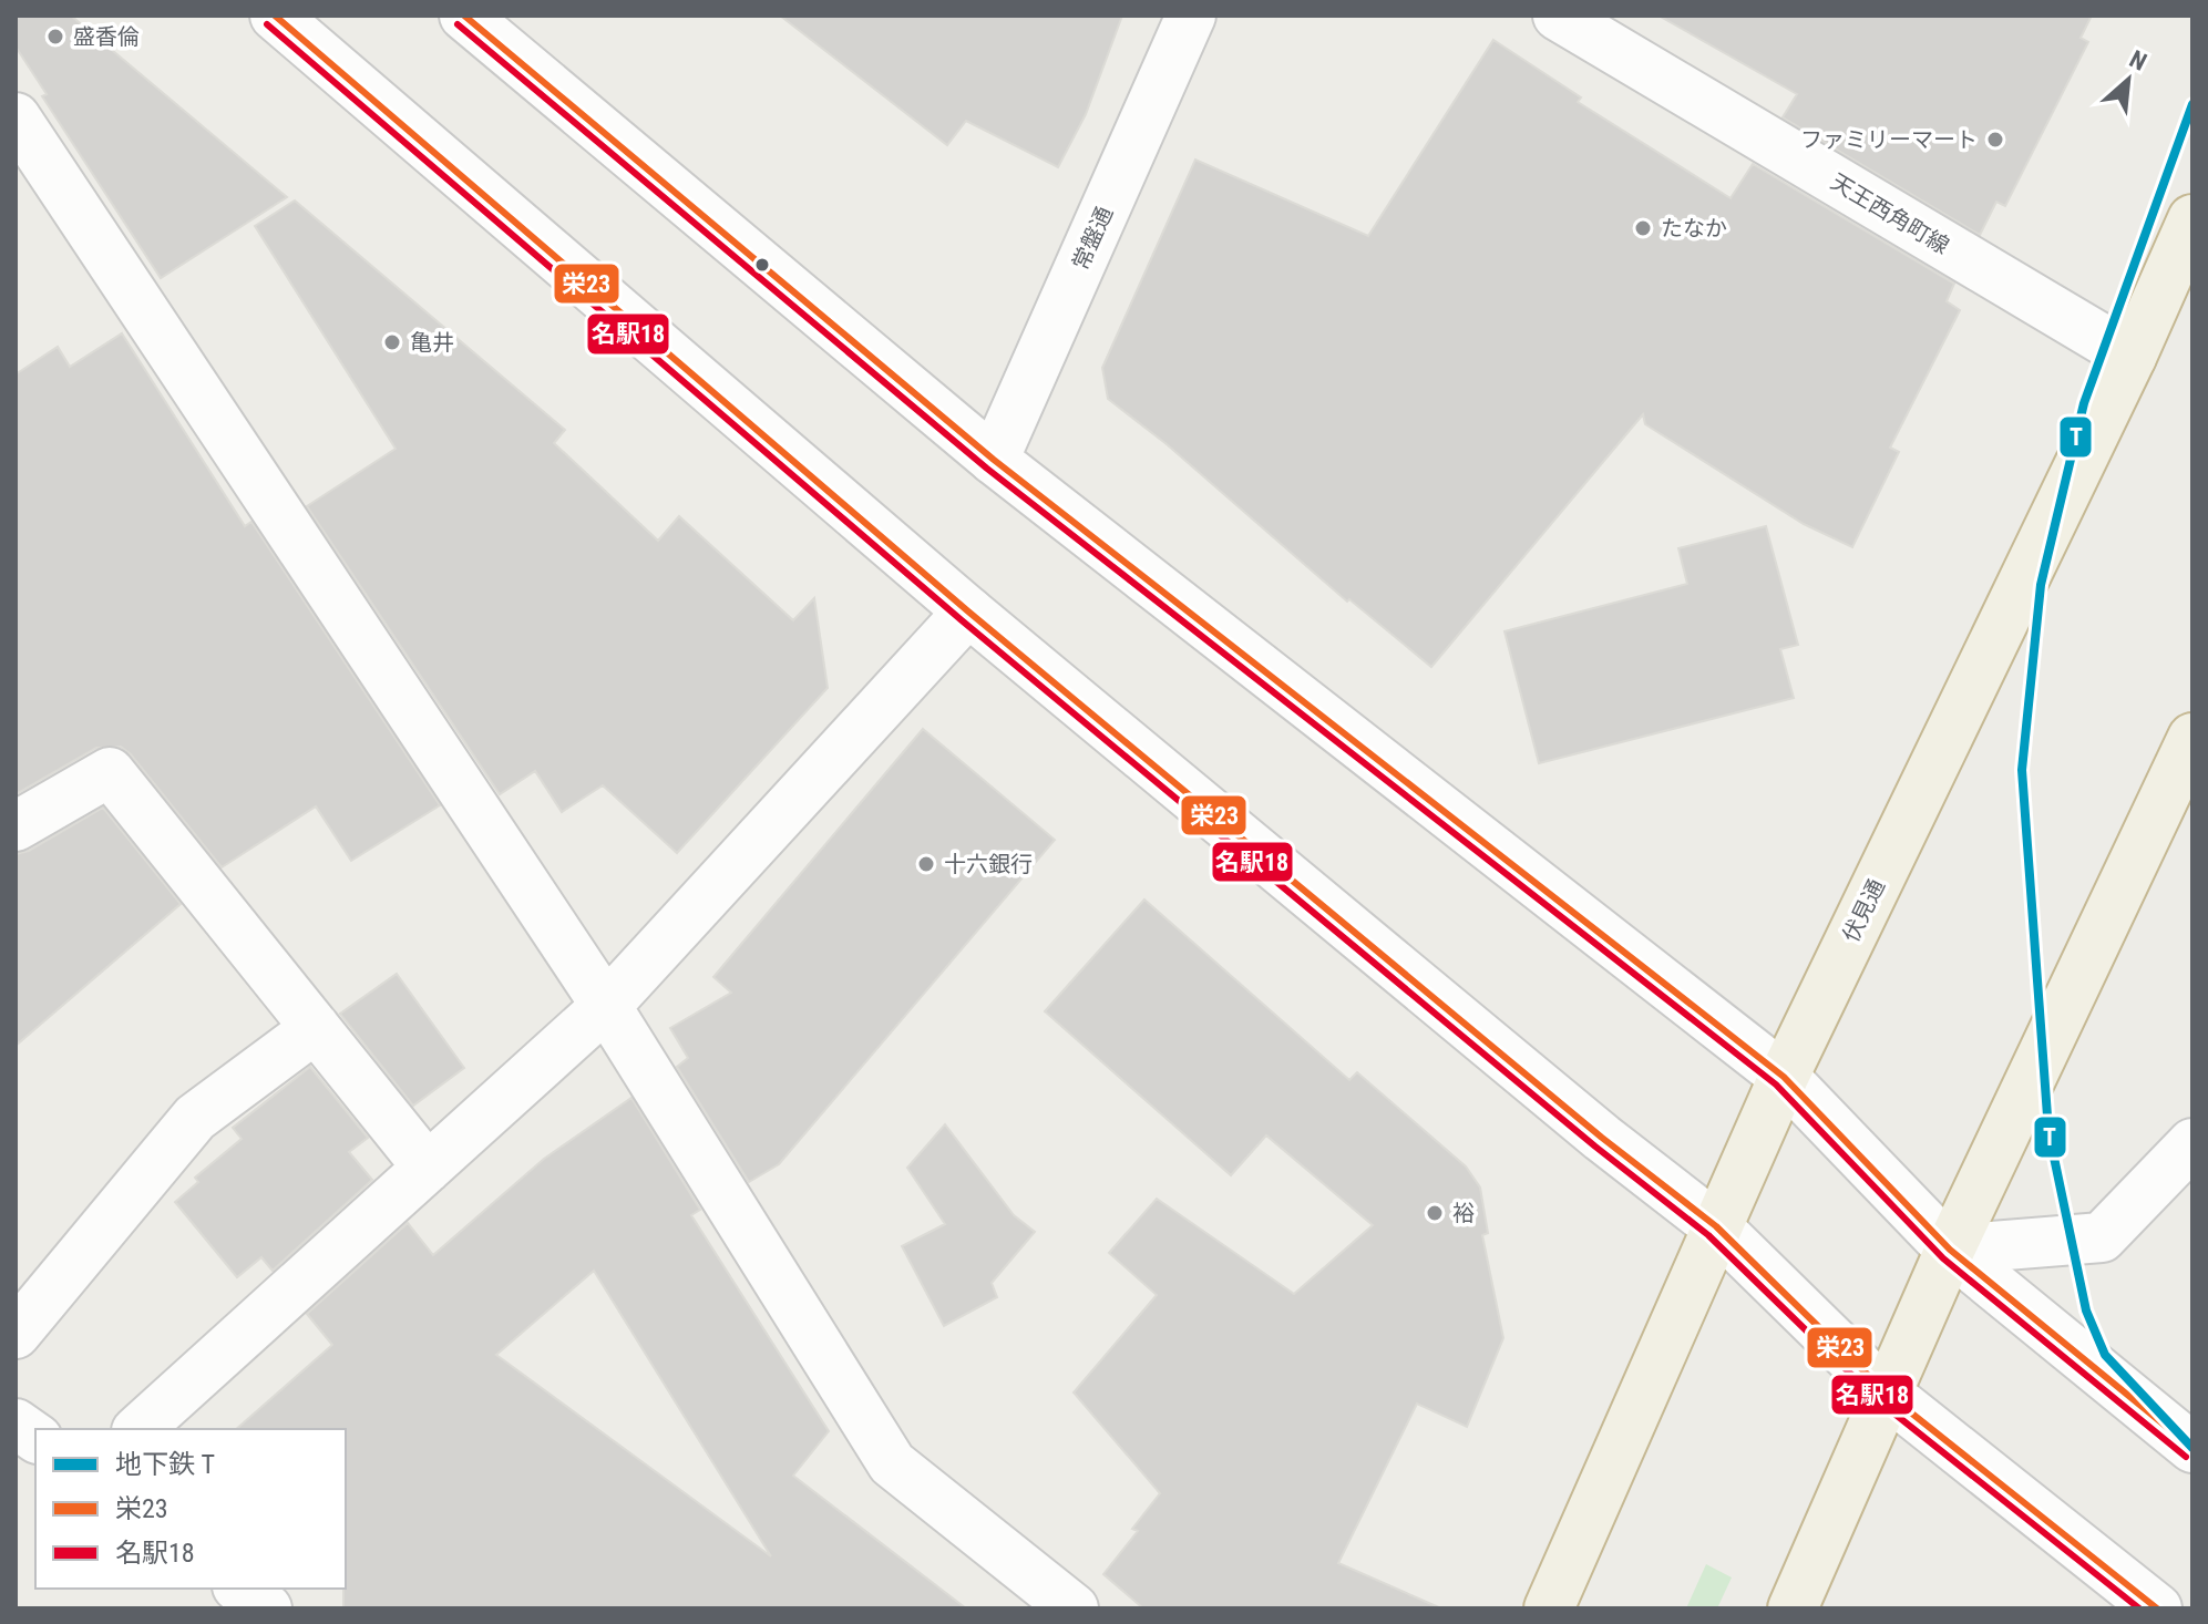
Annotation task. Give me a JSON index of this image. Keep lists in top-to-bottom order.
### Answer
{
  "streets": {
    "highway": ["伏見通"],
    "street": ["天王西角町線", "常盤通"]
  },
  "crossings": [
    ["天王西角町線", "伏見通"]
  ],
  "places": [
    "盛香倫",
    "ファミリーマート",
    "たなか",
    "亀井",
    "十六銀行",
    "裕"
  ],
  "lines": ["transit line 栄23", "transit line 名駅18", "metro line T"],
  "legend": ["地下鉄 T", "栄23", "名駅18"],
  "north": "top right"
}
